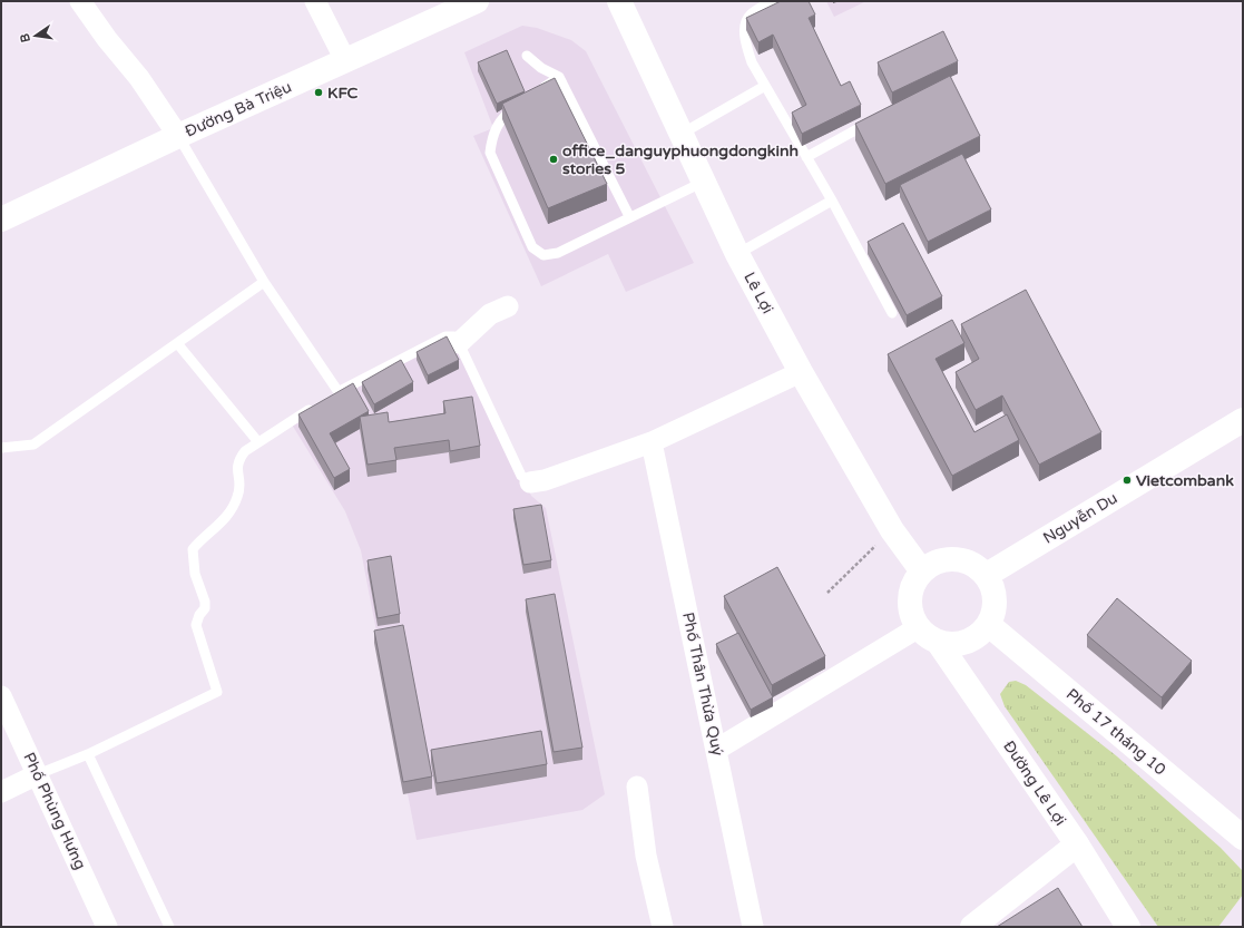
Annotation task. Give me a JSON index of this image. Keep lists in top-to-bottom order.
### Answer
{
  "streets": {
    "main road": [
      "Đường Bà Triệu",
      "Lê Lợi",
      "Nguyễn Du",
      "Phố 17 tháng 10",
      "Đường Lê Lợi"
    ],
    "street": ["Phố Thân Thừa Quý", "Phố Phùng Hưng"]
  },
  "crossings": [
    ["Lê Lợi", "Nguyễn Du"],
    ["Lê Lợi", "Phố 17 tháng 10"],
    ["Lê Lợi", "Đường Lê Lợi"],
    ["Nguyễn Du", "Phố 17 tháng 10"],
    ["Nguyễn Du", "Đường Lê Lợi"],
    ["Phố 17 tháng 10", "Đường Lê Lợi"]
  ],
  "places": ["KFC", "office_danguyphuongdongkinh stories 5", "Vietcombank"],
  "north": "left"
}
